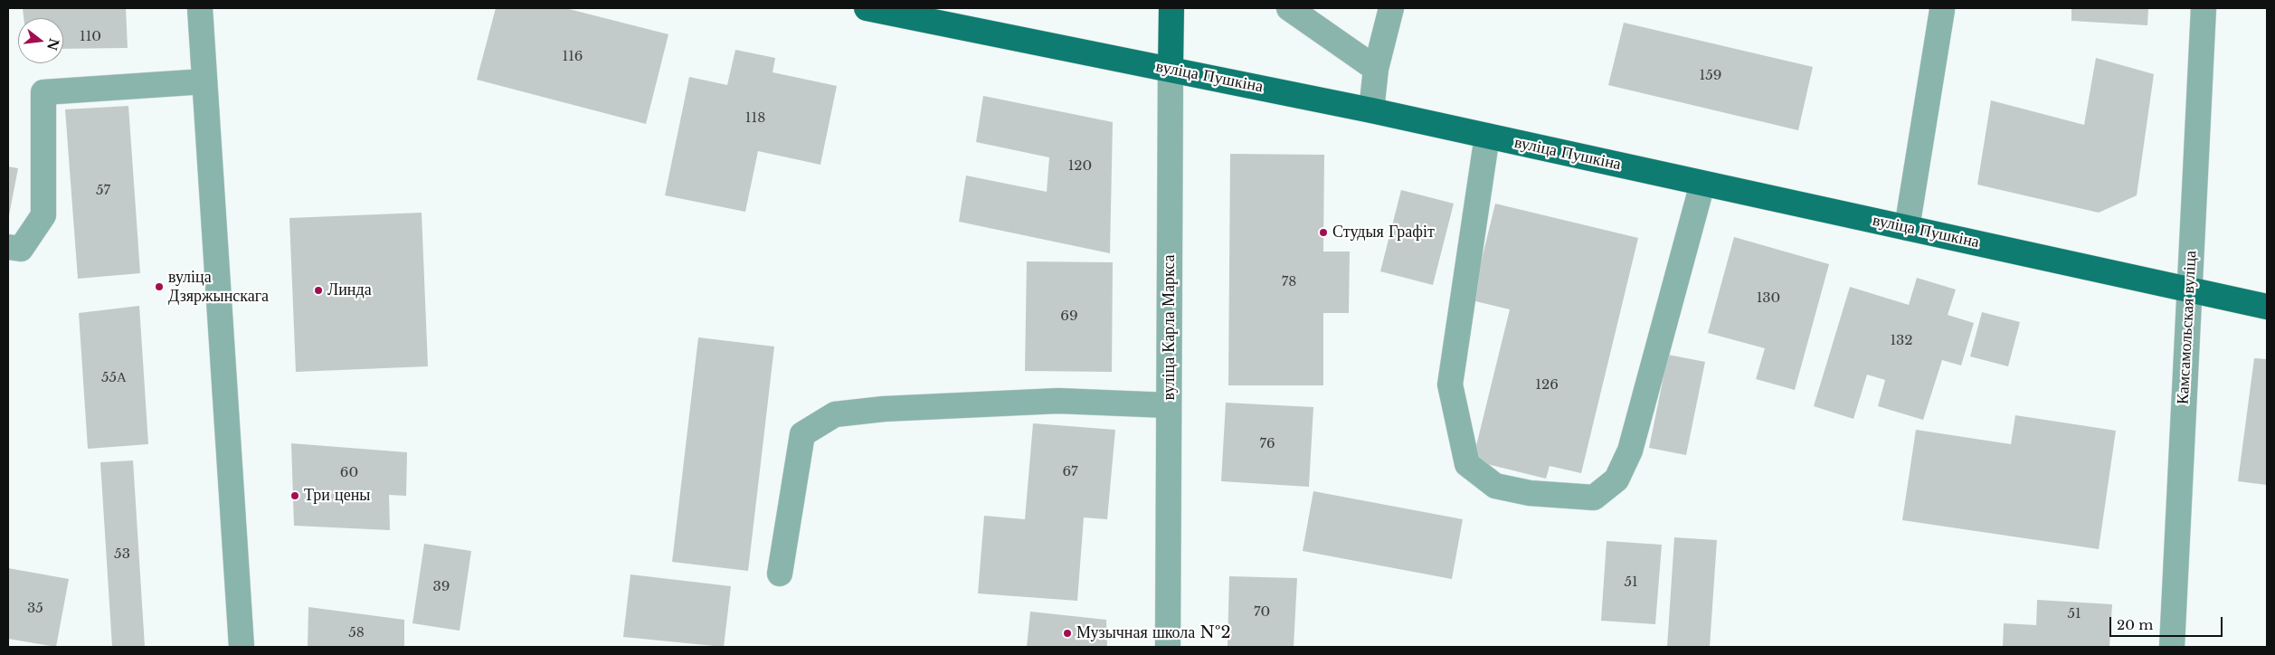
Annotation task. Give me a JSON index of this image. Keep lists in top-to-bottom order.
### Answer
{
  "streets": {
    "main road": ["вуліца Пушкіна", "вуліца Карла Маркса"],
    "street": ["Камсамольская вуліца"]
  },
  "crossings": [
    ["вуліца Пушкіна", "вуліца Карла Маркса"],
    ["вуліца Пушкіна", "Камсамольская вуліца"]
  ],
  "places": [
    "Студыя Графіт",
    "вуліца Дзяржынскага",
    "Линда",
    "Три цены",
    "Музычная школа №2"
  ],
  "house_numbers": [
    "110",
    "116",
    "159",
    "118",
    "120",
    "57",
    "78",
    "130",
    "69",
    "132",
    "55А",
    "126",
    "76",
    "67",
    "60",
    "53",
    "51",
    "39",
    "35",
    "70",
    "51",
    "58"
  ],
  "scale_bar": "20 m",
  "north": "right"
}
